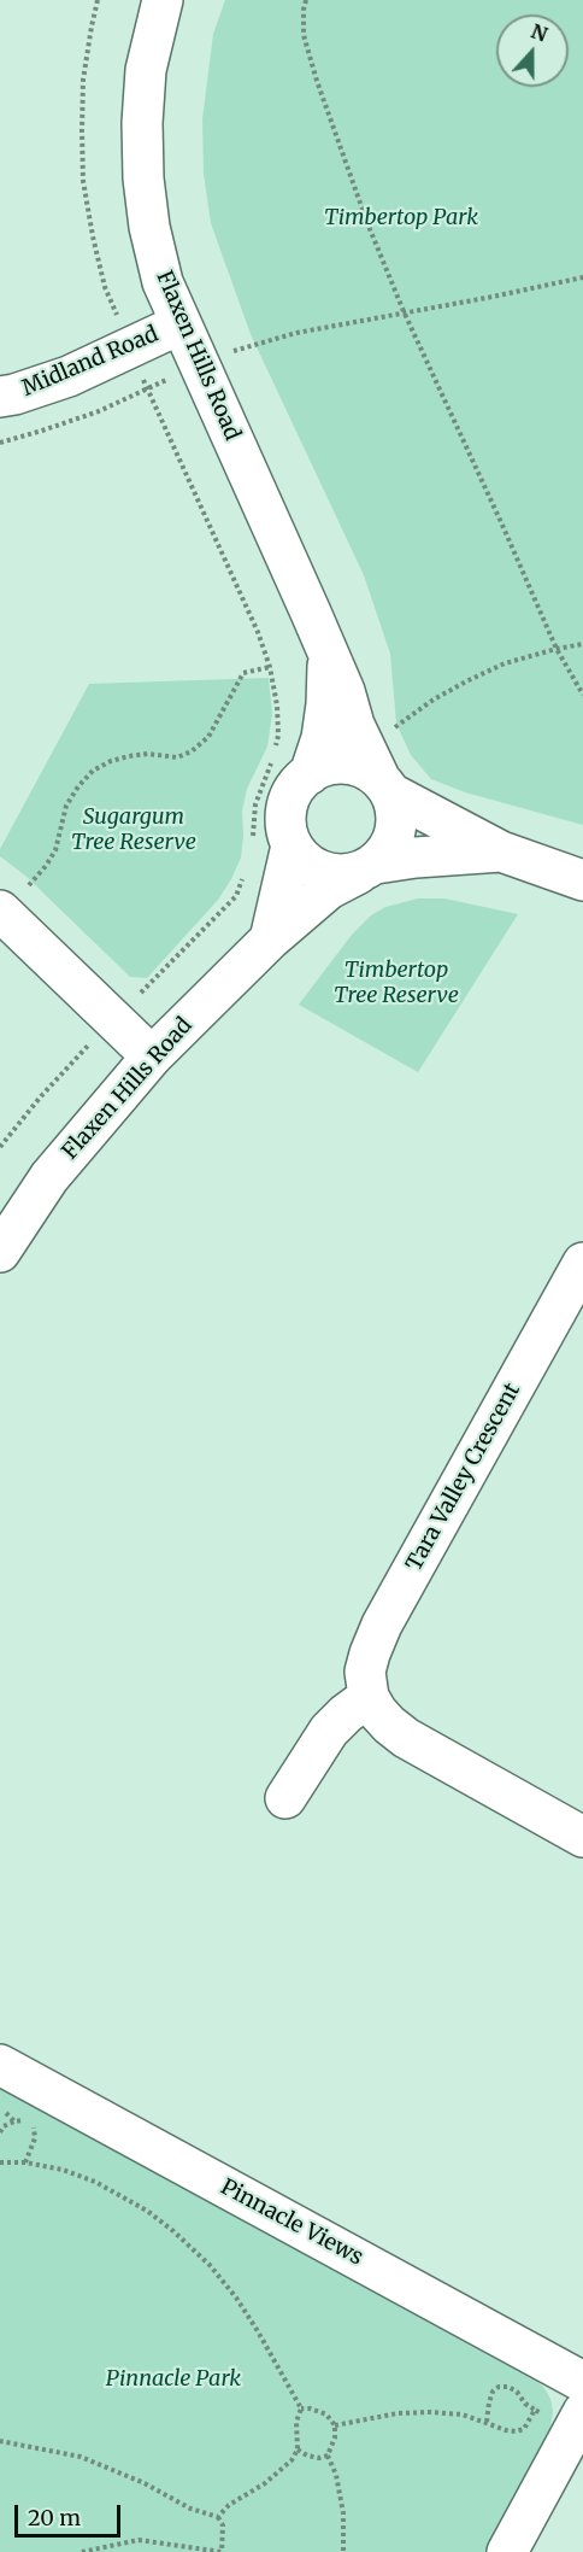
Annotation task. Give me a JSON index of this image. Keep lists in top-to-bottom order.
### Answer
{
  "streets": {
    "street": [
      "Flaxen Hills Road",
      "Midland Road",
      "Tara Valley Crescent",
      "Pinnacle Views"
    ]
  },
  "crossings": [
    ["Flaxen Hills Road", "Midland Road"]
  ],
  "parks": [
    "Timbertop Park",
    "Sugargum Tree Reserve",
    "Timbertop Tree Reserve",
    "Pinnacle Park"
  ],
  "scale_bar": "20 m",
  "north": "top"
}
